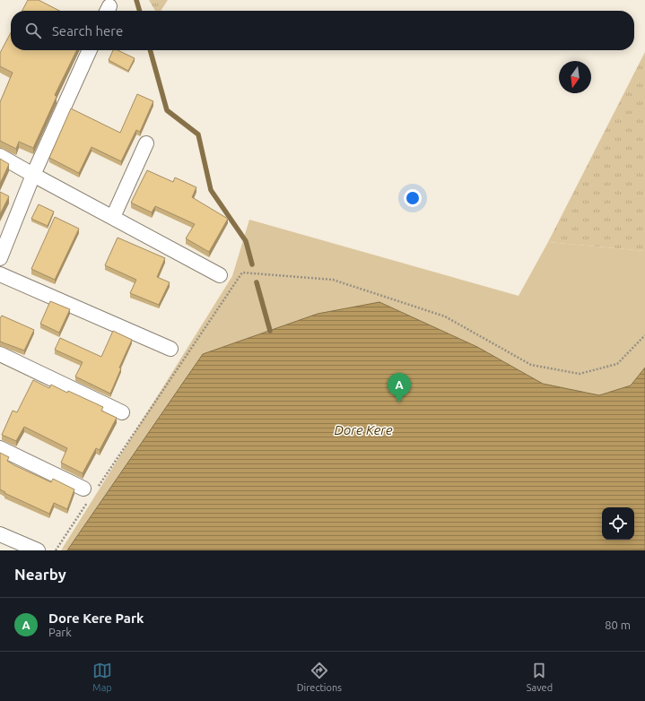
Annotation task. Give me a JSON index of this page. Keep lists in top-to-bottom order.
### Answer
{
  "water": ["Dore Kere"],
  "north": "bottom",
  "page": {
    "search": "Search here",
    "pins": "A",
    "heading": "Nearby",
    "list": [
      {
        "mark": "A",
        "name": "Dore Kere Park",
        "note": "Park",
        "value": "80 m"
      }
    ],
    "nav": ["Map", "Directions", "Saved"]
  }
}
